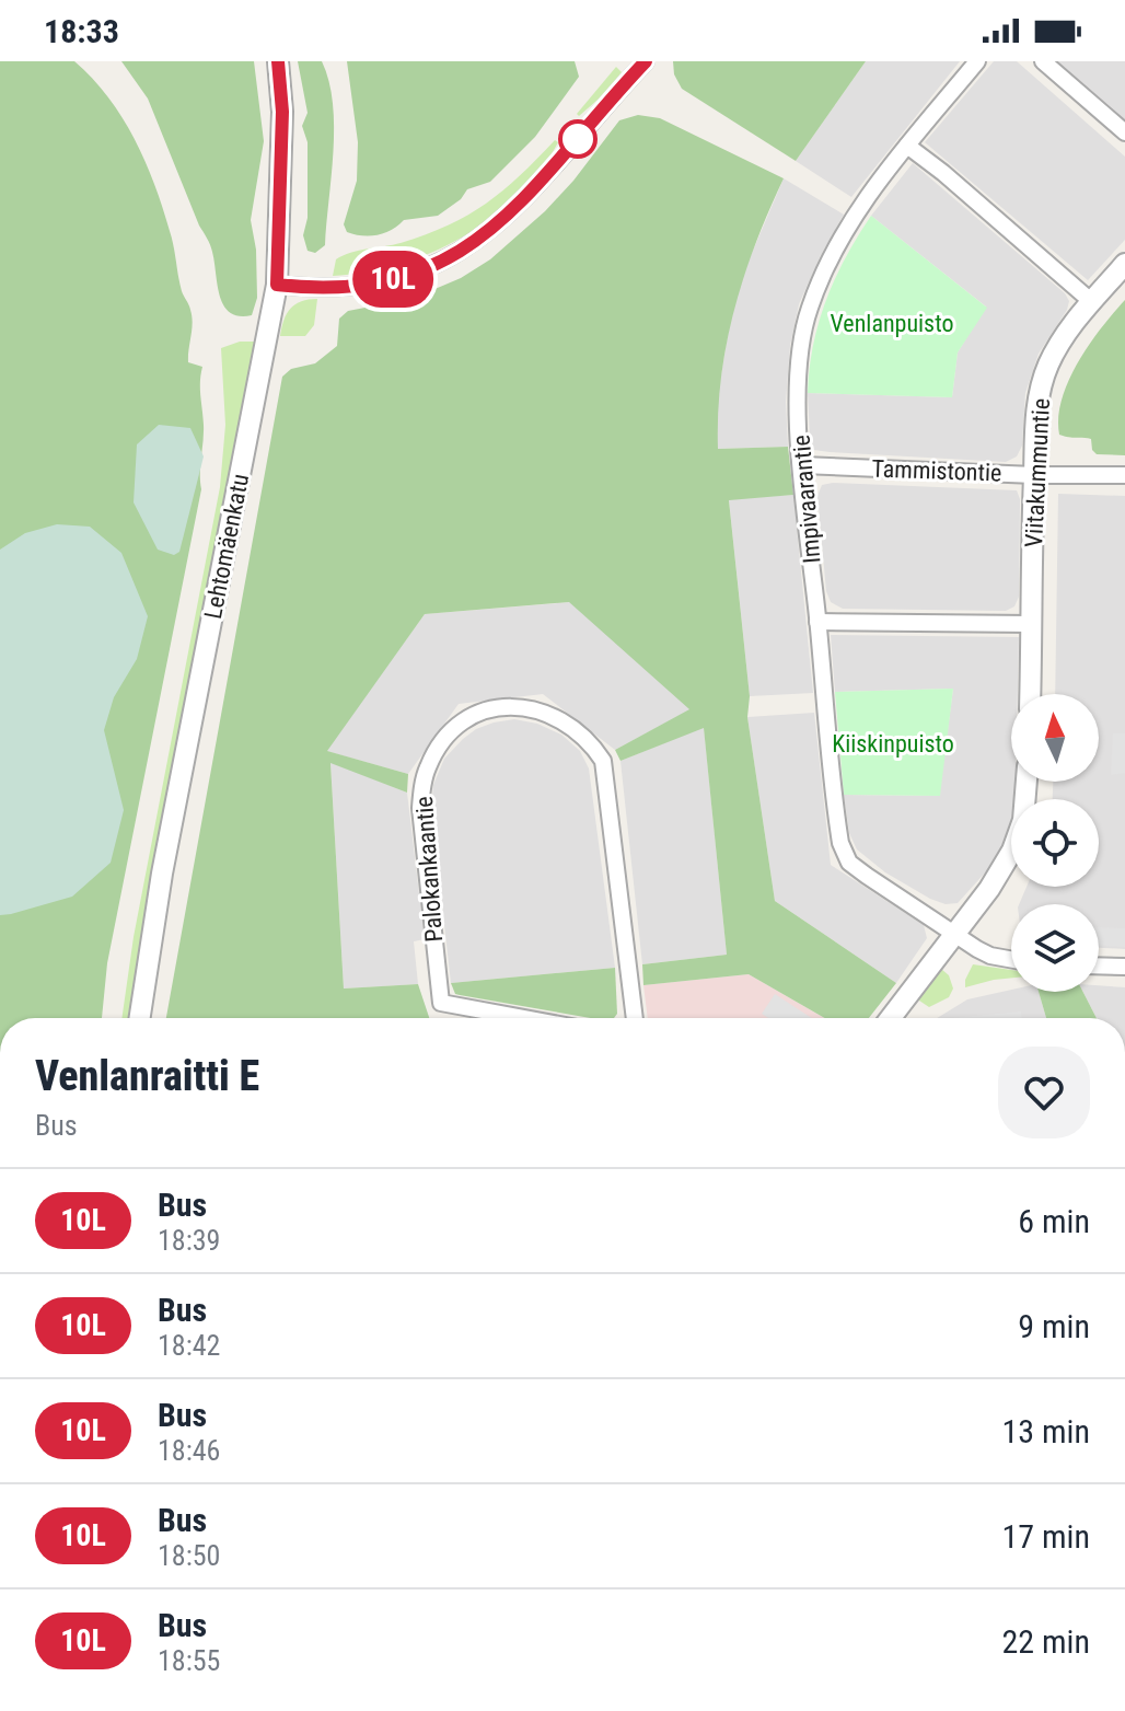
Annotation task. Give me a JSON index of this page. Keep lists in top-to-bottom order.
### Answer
{
  "streets": {
    "street": [
      "Tammistontie",
      "Viitakummuntie",
      "Impivaarantie",
      "Lehtomäenkatu",
      "Palokankaantie"
    ]
  },
  "crossings": [
    ["Tammistontie", "Viitakummuntie"],
    ["Tammistontie", "Impivaarantie"]
  ],
  "parks": ["Venlanpuisto", "Kiiskinpuisto"],
  "lines": ["bus line 10L"],
  "north": "top",
  "page": {
    "status": "18:33",
    "on_map": "10L",
    "heading": ["Venlanraitti E", "Bus"],
    "list": [
      {
        "mark": "10L",
        "name": "Bus",
        "note": "18:39",
        "value": "6 min"
      },
      {
        "mark": "10L",
        "name": "Bus",
        "note": "18:42",
        "value": "9 min"
      },
      {
        "mark": "10L",
        "name": "Bus",
        "note": "18:46",
        "value": "13 min"
      },
      {
        "mark": "10L",
        "name": "Bus",
        "note": "18:50",
        "value": "17 min"
      },
      {
        "mark": "10L",
        "name": "Bus",
        "note": "18:55",
        "value": "22 min"
      }
    ]
  }
}
